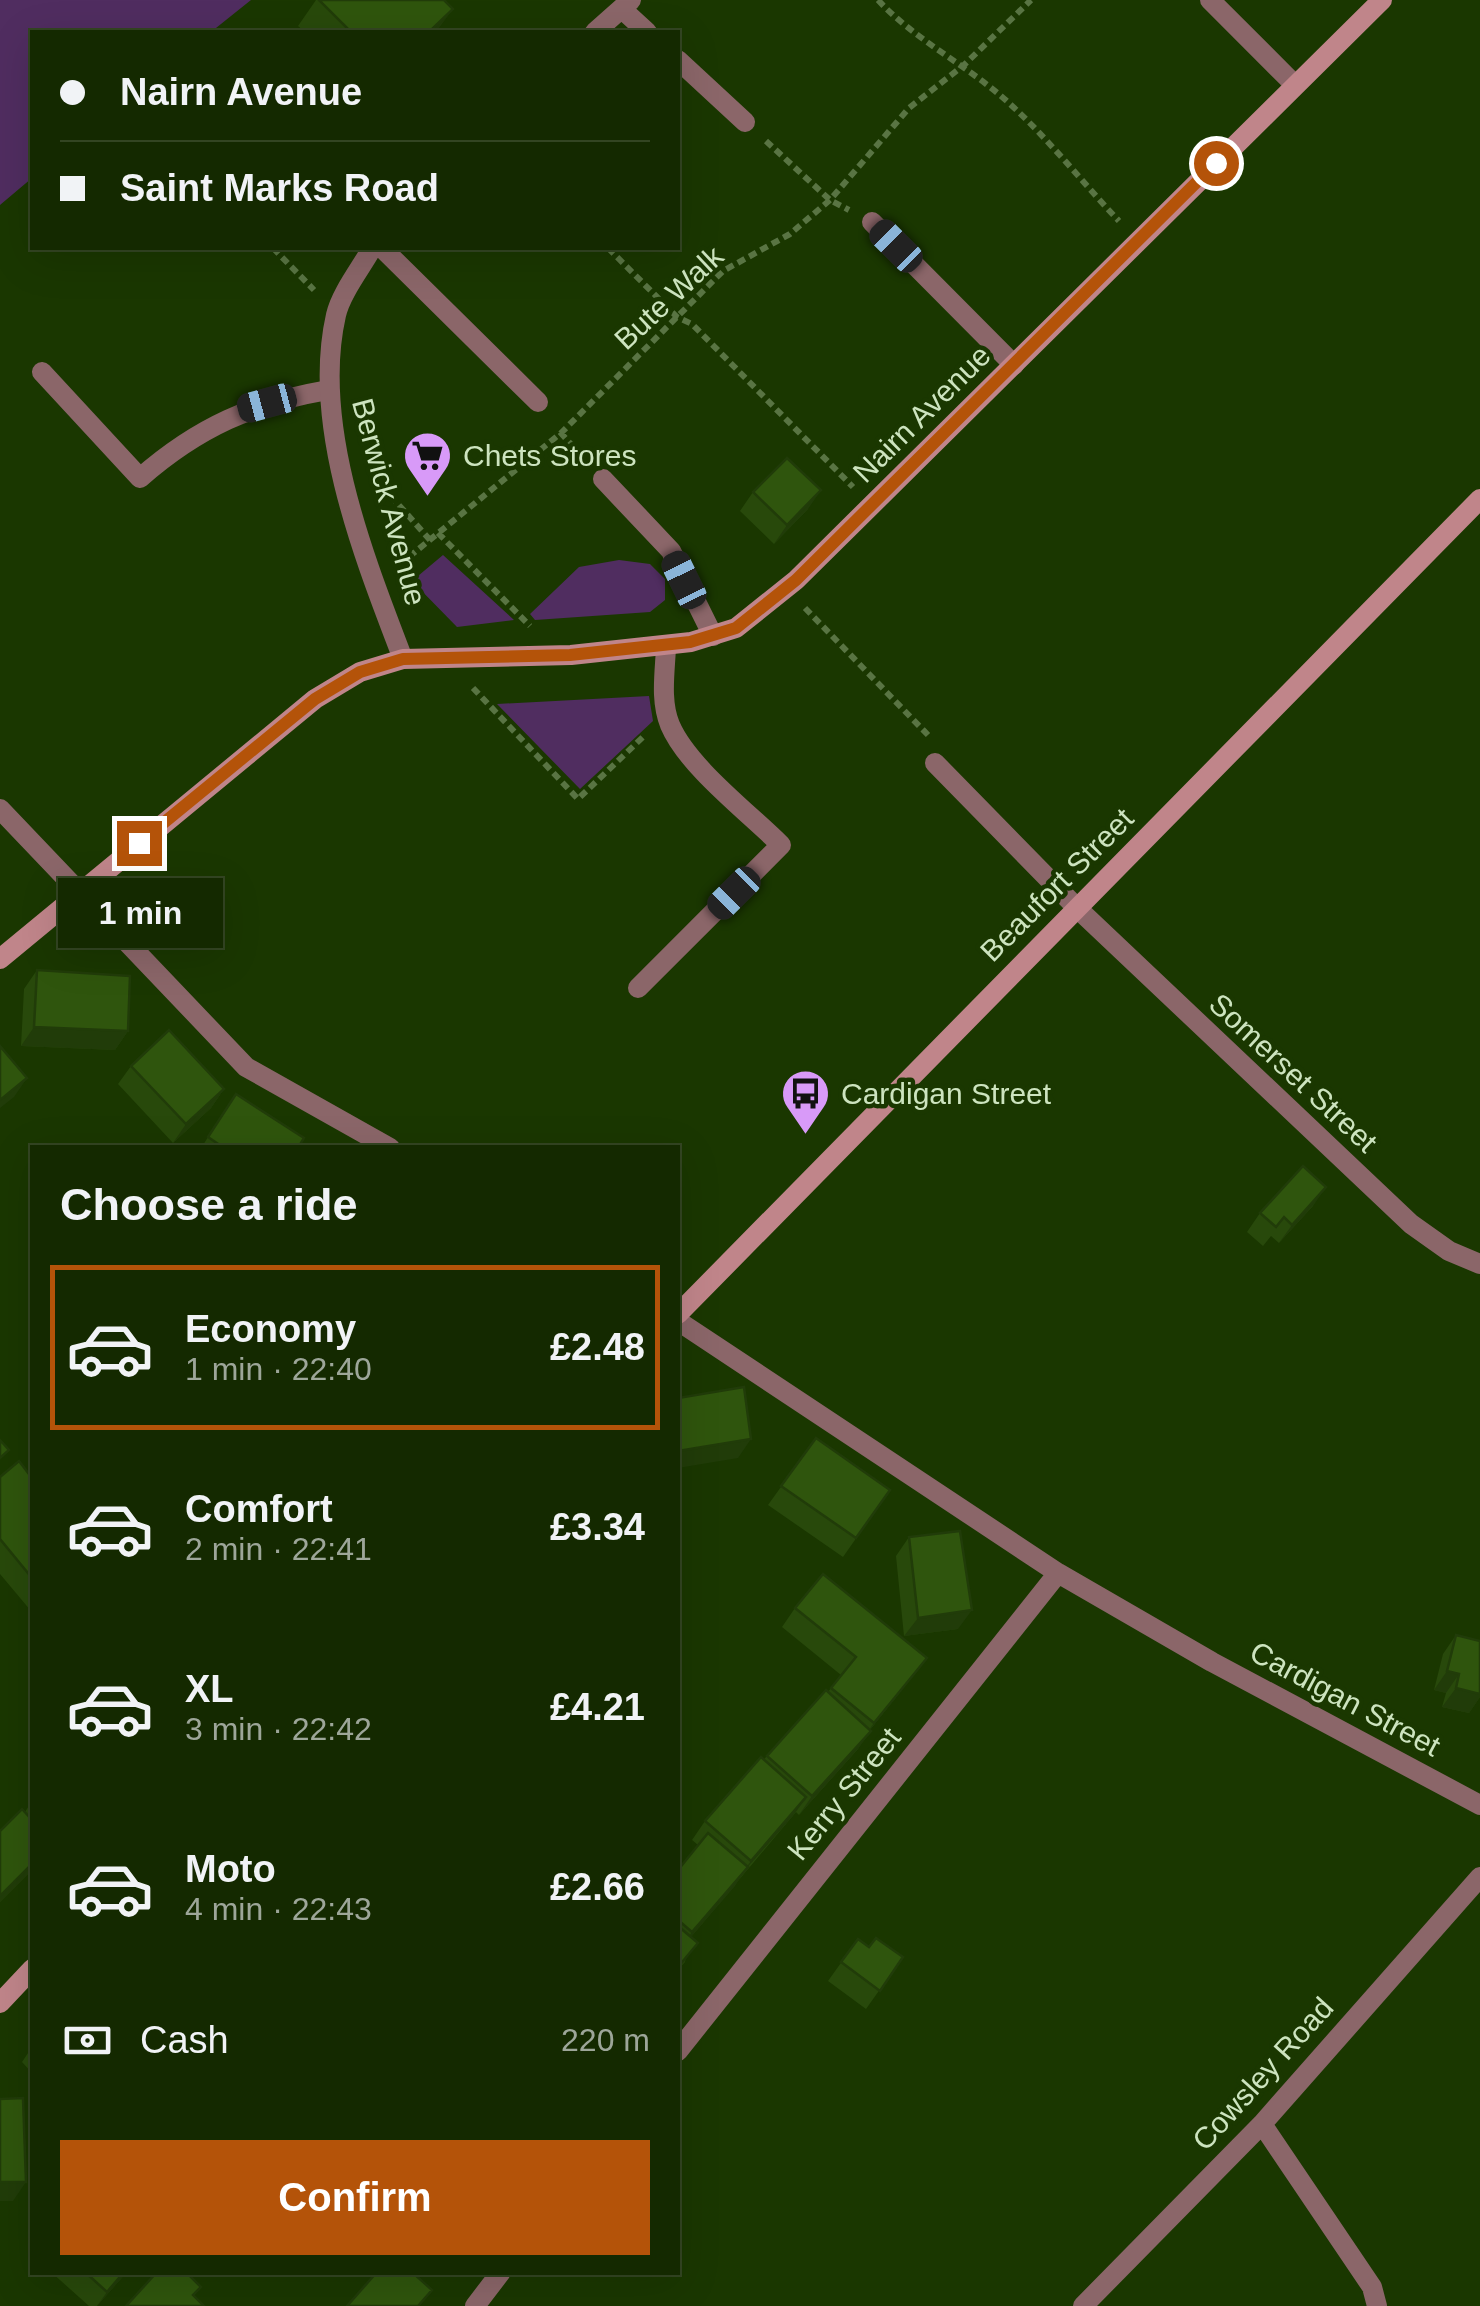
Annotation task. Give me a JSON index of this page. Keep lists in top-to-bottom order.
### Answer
{
  "streets": {
    "street": [
      "Nairn Avenue",
      "Berwick Avenue",
      "Beaufort Street",
      "Somerset Street",
      "Cardigan Street",
      "Kerry Street",
      "Cowsley Road"
    ],
    "path": ["Bute Walk"]
  },
  "crossings": [
    ["Bute Walk", "Berwick Avenue"],
    ["Nairn Avenue", "Berwick Avenue"],
    ["Beaufort Street", "Somerset Street"],
    ["Cardigan Street", "Kerry Street"]
  ],
  "places": {
    "supermarket": ["Chets Stores"],
    "bus stop": ["Cardigan Street"]
  },
  "page": {
    "banner": ["Nairn Avenue", "Saint Marks Road"],
    "bubble": "1 min",
    "heading": "Choose a ride",
    "list": [
      {
        "name": "Economy",
        "note": "1 min · 22:40",
        "value": "£2.48"
      },
      {
        "name": "Comfort",
        "note": "2 min · 22:41",
        "value": "£3.34"
      },
      {
        "name": "XL",
        "note": "3 min · 22:42",
        "value": "£4.21"
      },
      {
        "name": "Moto",
        "note": "4 min · 22:43",
        "value": "£2.66"
      }
    ],
    "pay": ["Cash", "220 m"],
    "buttons": "Confirm"
  }
}
